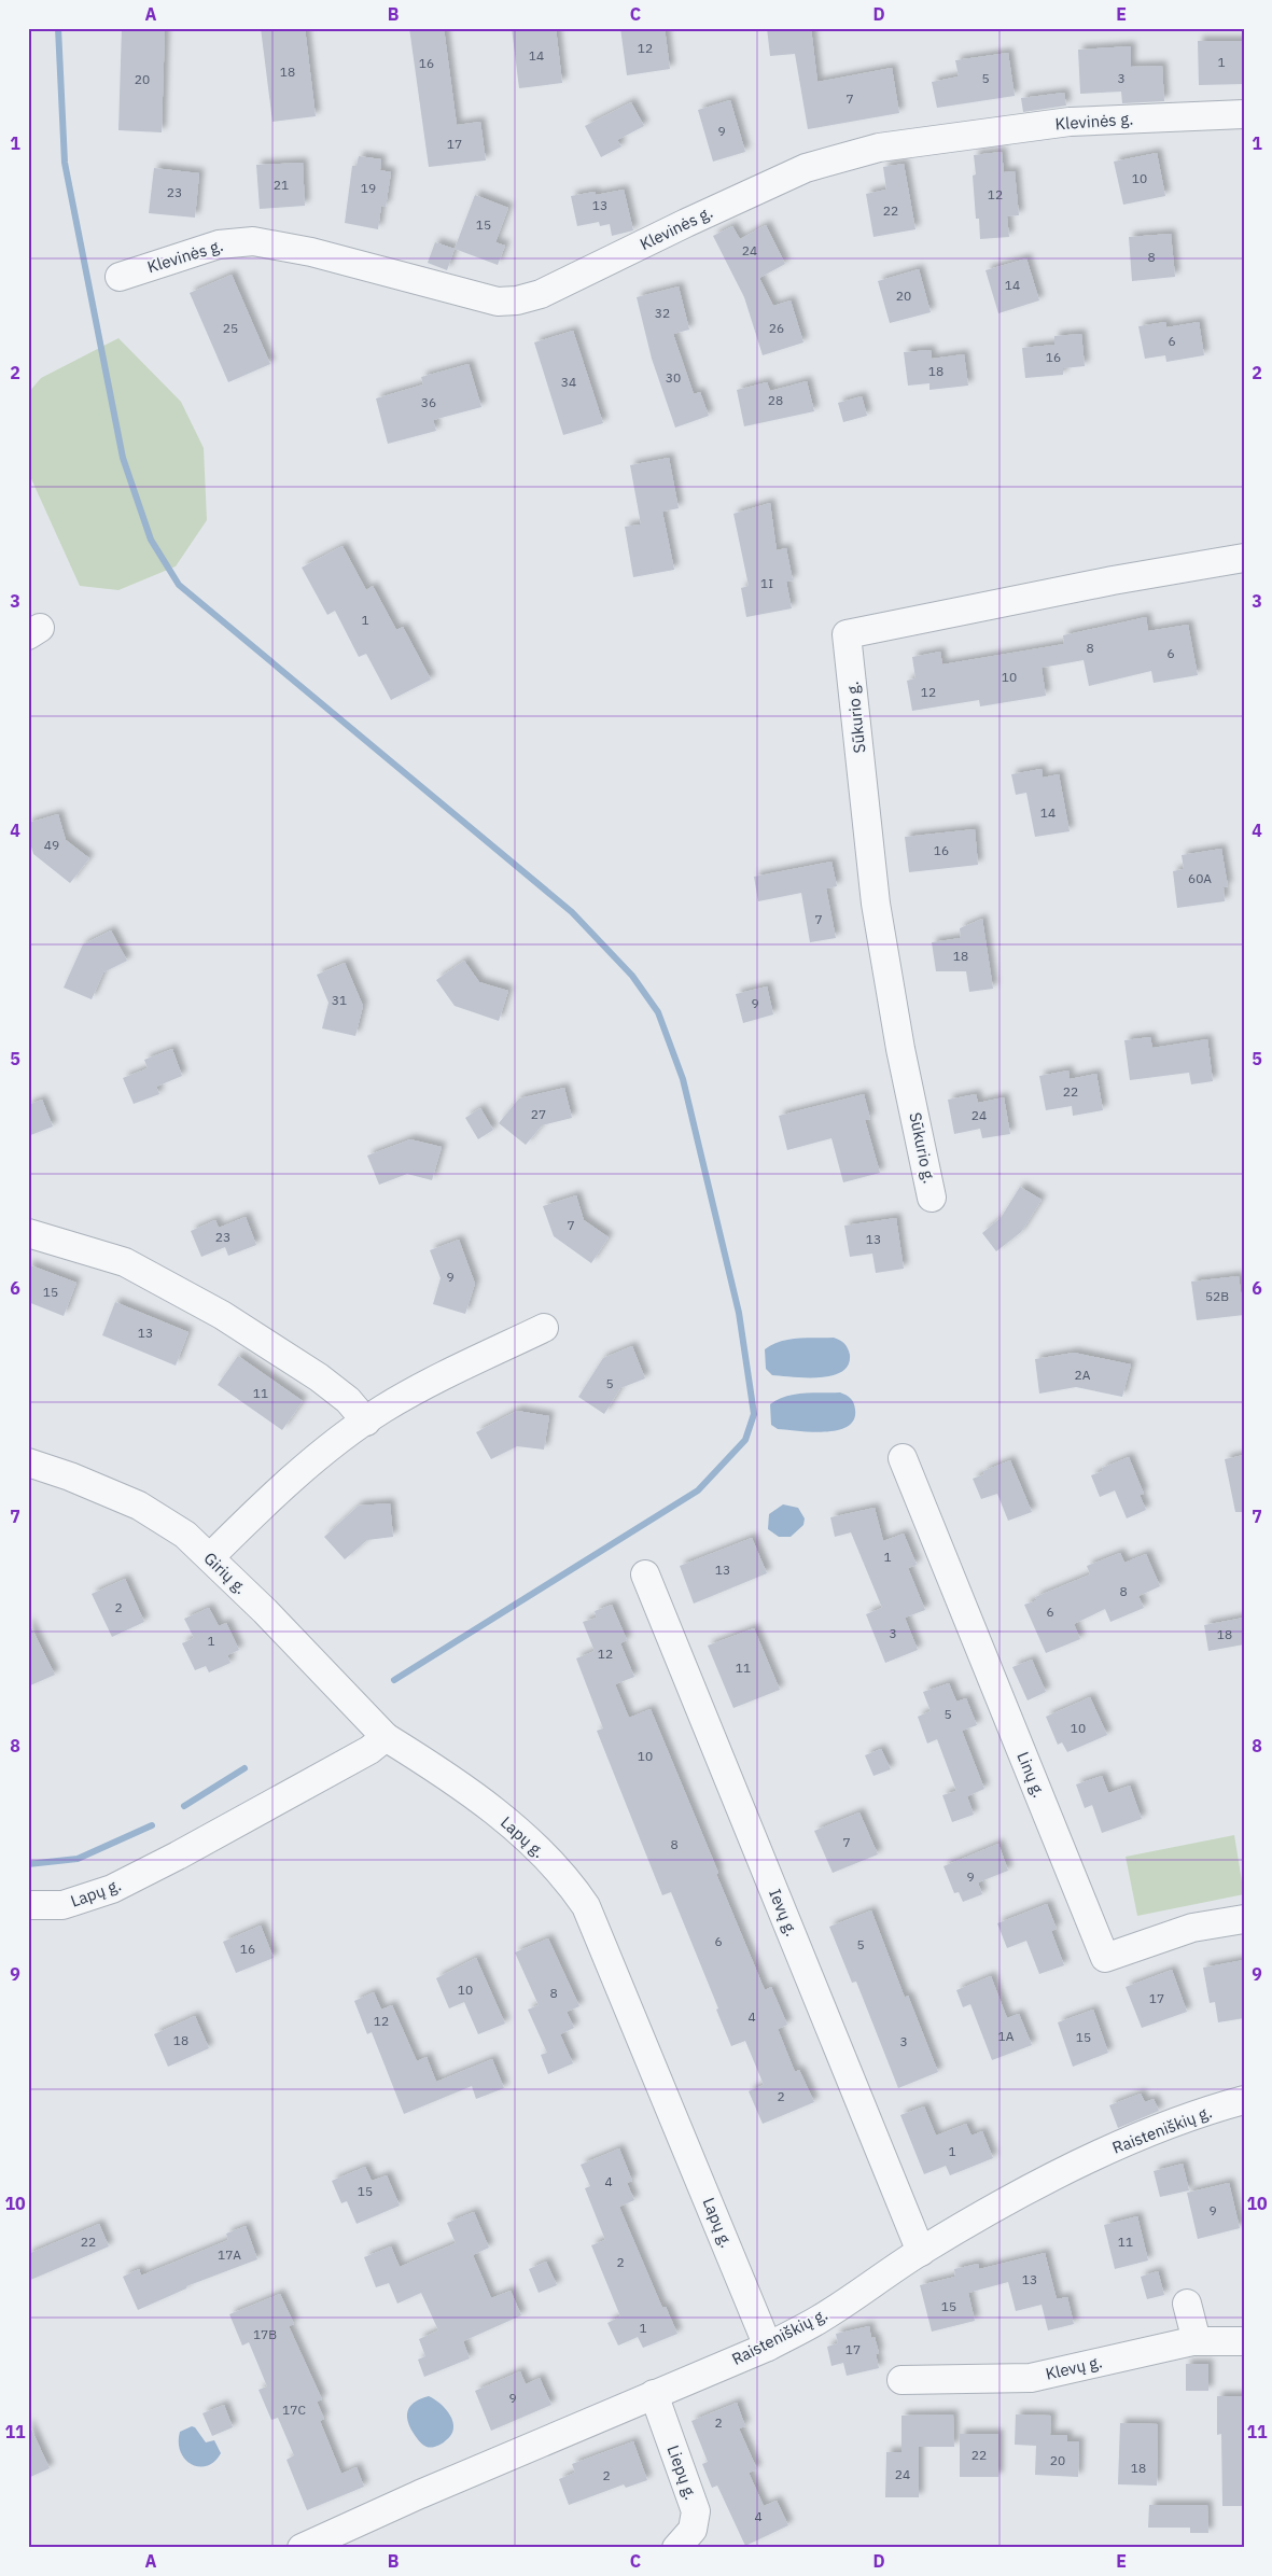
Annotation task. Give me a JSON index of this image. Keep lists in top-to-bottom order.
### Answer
{
  "streets": {
    "street": [
      "Klevinės g.",
      "Sūkurio g.",
      "Girių g.",
      "Linų g.",
      "Lapų g.",
      "Ievų g.",
      "Raisteniškių g.",
      "Klevų g.",
      "Liepų g."
    ]
  },
  "crossings": [
    ["Girių g.", "Lapų g."],
    ["Lapų g.", "Raisteniškių g."],
    ["Ievų g.", "Raisteniškių g."],
    ["Raisteniškių g.", "Liepų g."]
  ],
  "house_numbers": [
    "12",
    "14",
    "1",
    "16",
    "18",
    "5",
    "3",
    "20",
    "7",
    "9",
    "17",
    "10",
    "21",
    "19",
    "23",
    "12",
    "13",
    "22",
    "15",
    "24",
    "8",
    "14",
    "20",
    "32",
    "25",
    "26",
    "6",
    "16",
    "18",
    "30",
    "34",
    "28",
    "36",
    "1I",
    "1",
    "8",
    "6",
    "10",
    "12",
    "14",
    "49",
    "16",
    "60A",
    "7",
    "18",
    "31",
    "9",
    "22",
    "27",
    "24",
    "7",
    "23",
    "13",
    "9",
    "15",
    "52B",
    "13",
    "2A",
    "5",
    "11",
    "1",
    "13",
    "8",
    "2",
    "6",
    "3",
    "18",
    "1",
    "12",
    "11",
    "5",
    "10",
    "10",
    "7",
    "8",
    "9",
    "6",
    "5",
    "16",
    "10",
    "8",
    "17",
    "4",
    "12",
    "1A",
    "15",
    "18",
    "3",
    "2",
    "1",
    "4",
    "15",
    "9",
    "22",
    "11",
    "17A",
    "2",
    "13",
    "15",
    "1",
    "17B",
    "17",
    "9",
    "17C",
    "2",
    "22",
    "20",
    "18",
    "24",
    "2",
    "4"
  ],
  "grid": {
    "columns": [
      "A",
      "B",
      "C",
      "D",
      "E"
    ],
    "rows": [
      "1",
      "2",
      "3",
      "4",
      "5",
      "6",
      "7",
      "8",
      "9",
      "10",
      "11"
    ]
  }
}
